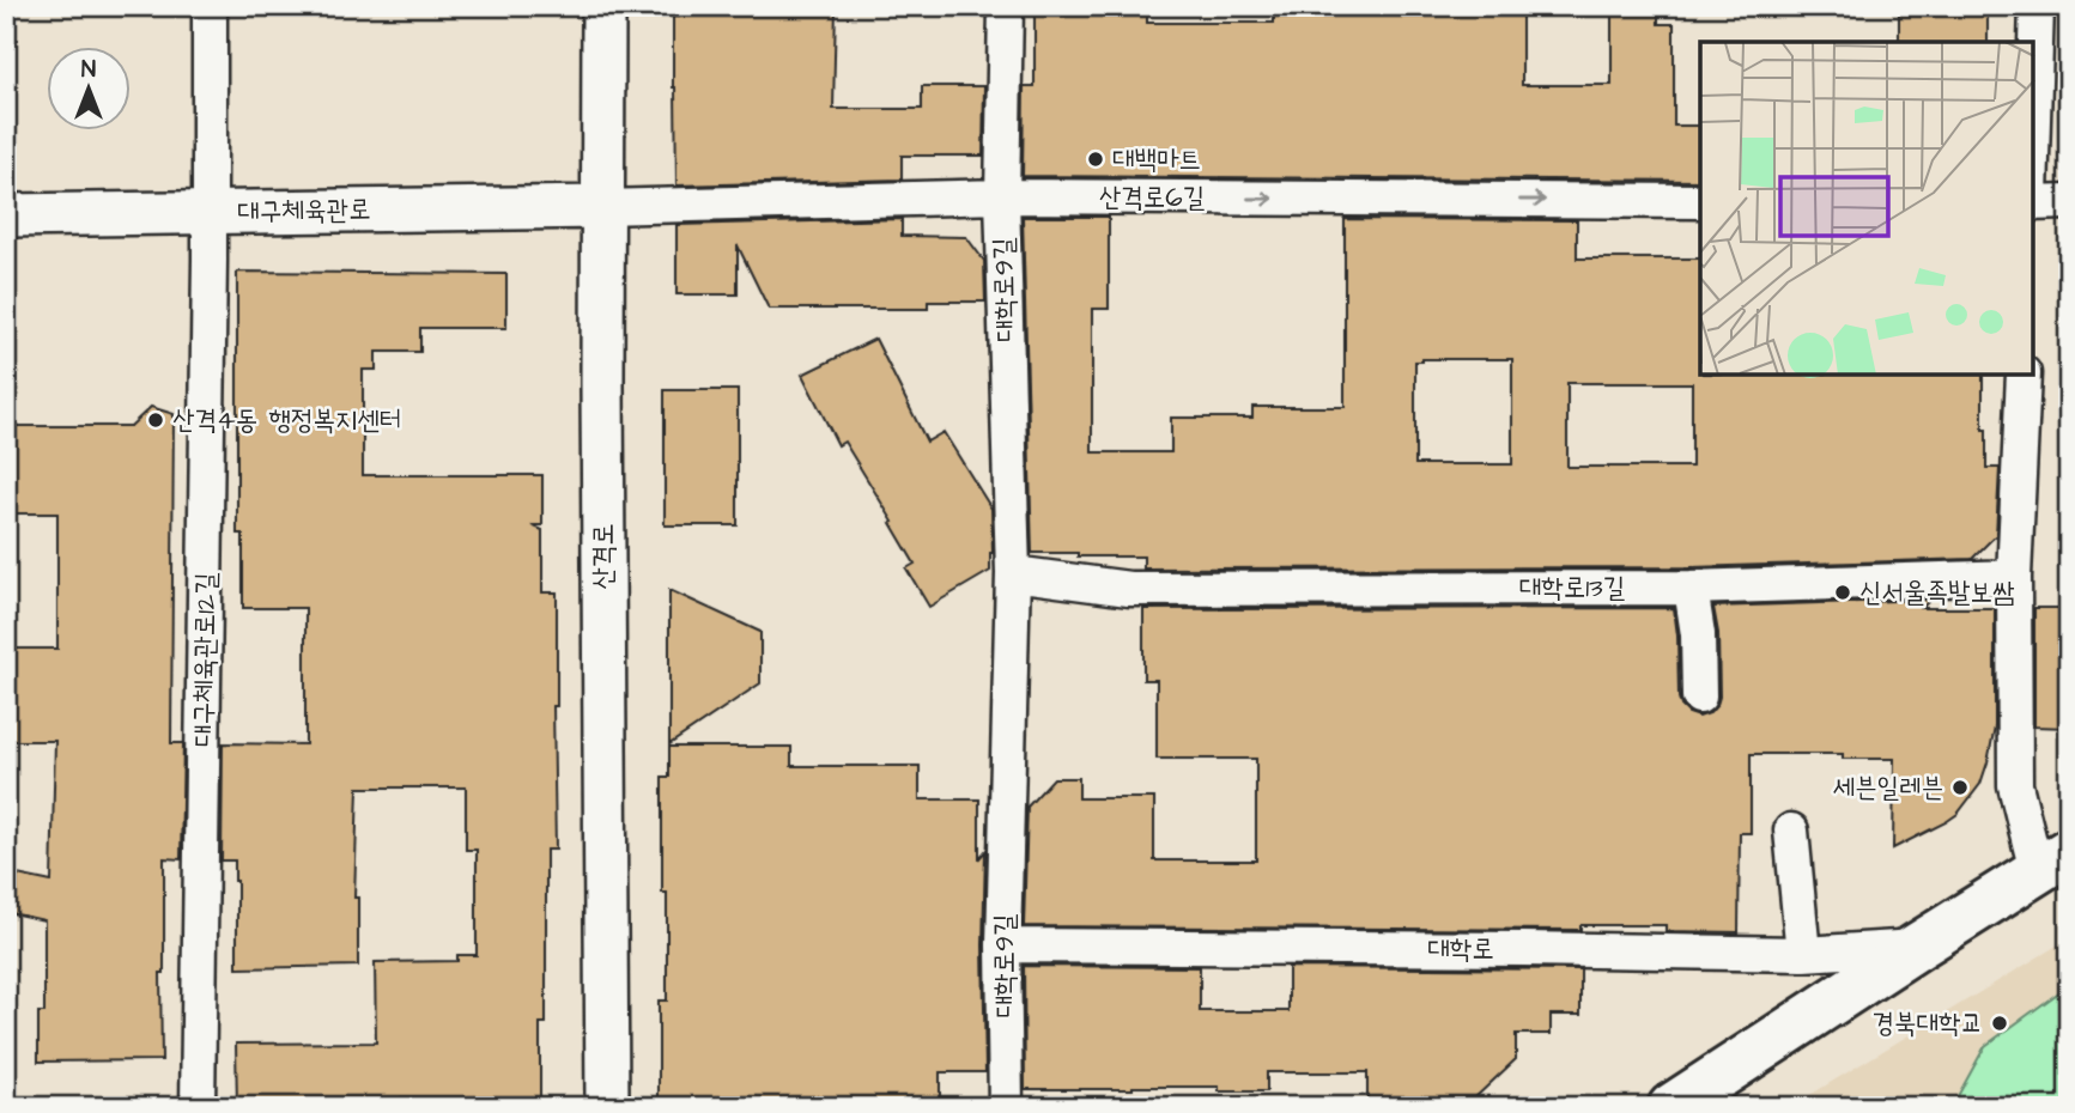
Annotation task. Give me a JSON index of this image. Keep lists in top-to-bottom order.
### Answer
{
  "streets": {
    "main road": ["대학로"],
    "street": [
      "산격로6길",
      "대구체육관로",
      "대학로9길",
      "산격로",
      "대학로13길",
      "대구체육관로12길"
    ]
  },
  "crossings": [
    ["산격로6길", "대구체육관로"],
    ["산격로6길", "대학로9길"],
    ["산격로6길", "산격로"],
    ["대구체육관로", "산격로"],
    ["대구체육관로", "대구체육관로12길"],
    ["대학로9길", "대학로13길"],
    ["대학로9길", "대학로"]
  ],
  "one_way": ["산격로6길"],
  "places": [
    "대백마트",
    "산격4동 행정복지센터",
    "신서울족발보쌈",
    "세븐일레븐",
    "경북대학교"
  ],
  "north": "top"
}
